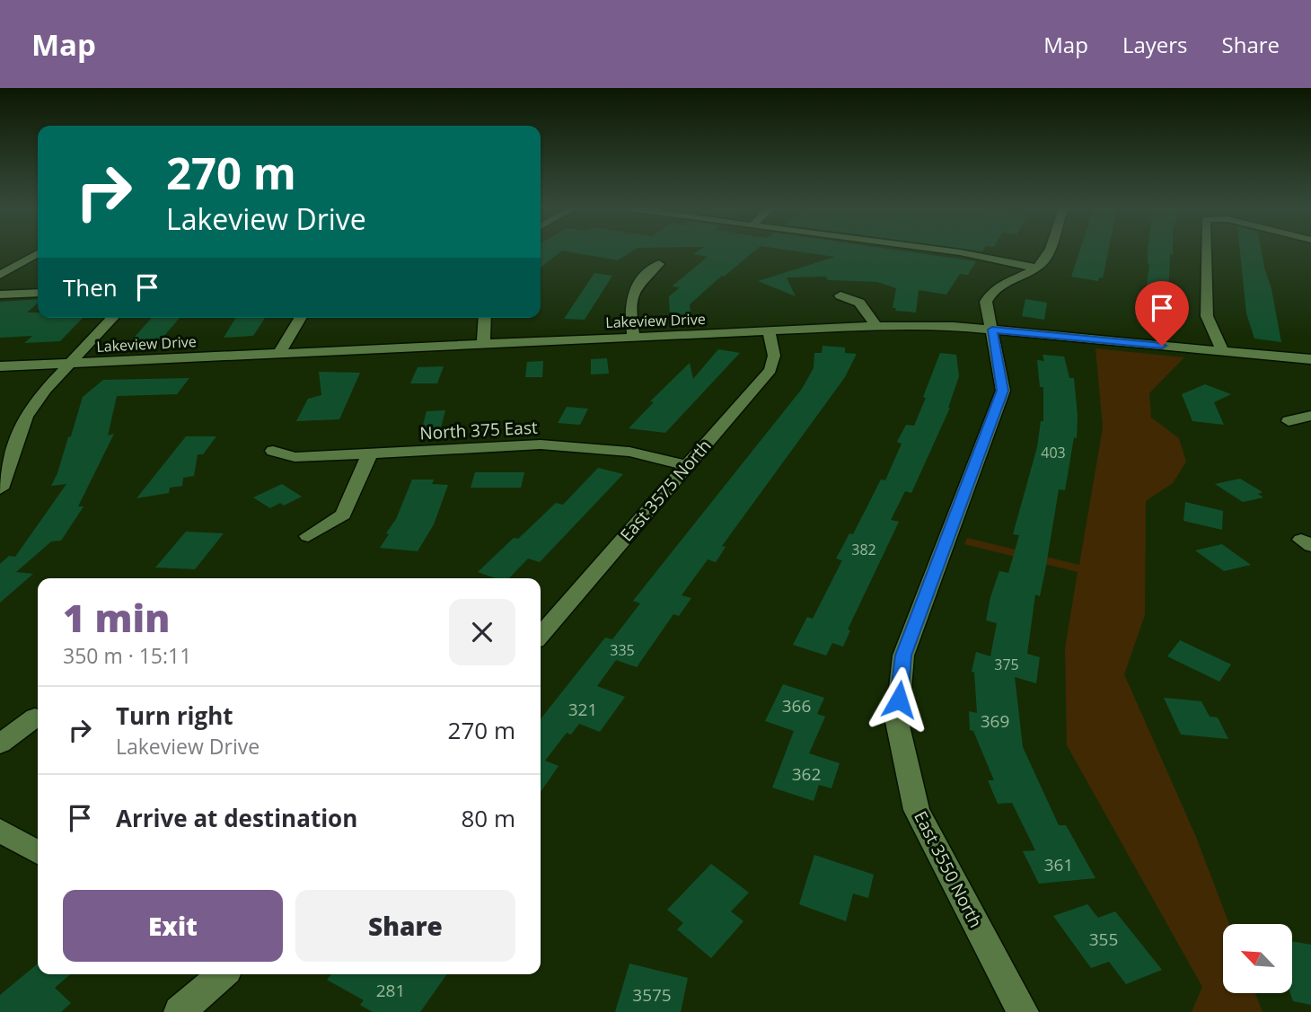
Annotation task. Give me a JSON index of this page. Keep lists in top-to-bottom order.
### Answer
{
  "streets": {
    "street": [
      "Lakeview Drive",
      "North 375 East",
      "East 3575 North",
      "East 3550 North"
    ]
  },
  "crossings": [
    ["Lakeview Drive", "East 3575 North"],
    ["Lakeview Drive", "East 3550 North"],
    ["North 375 East", "East 3575 North"]
  ],
  "house_numbers": [
    "403",
    "382",
    "335",
    "375",
    "366",
    "321",
    "369",
    "362",
    "361",
    "355",
    "281",
    "3575"
  ],
  "north": "top left",
  "page": {
    "header": "Map",
    "nav": ["Map", "Layers", "Share"],
    "turn": ["270 m", "Lakeview Drive"],
    "then": "Then",
    "heading": ["1 min", "350 m · 15:11"],
    "list": [
      {
        "name": "Turn right",
        "note": "Lakeview Drive",
        "value": "270 m"
      },
      {
        "name": "Arrive at destination",
        "value": "80 m"
      }
    ],
    "buttons": ["Exit", "Share"]
  }
}
